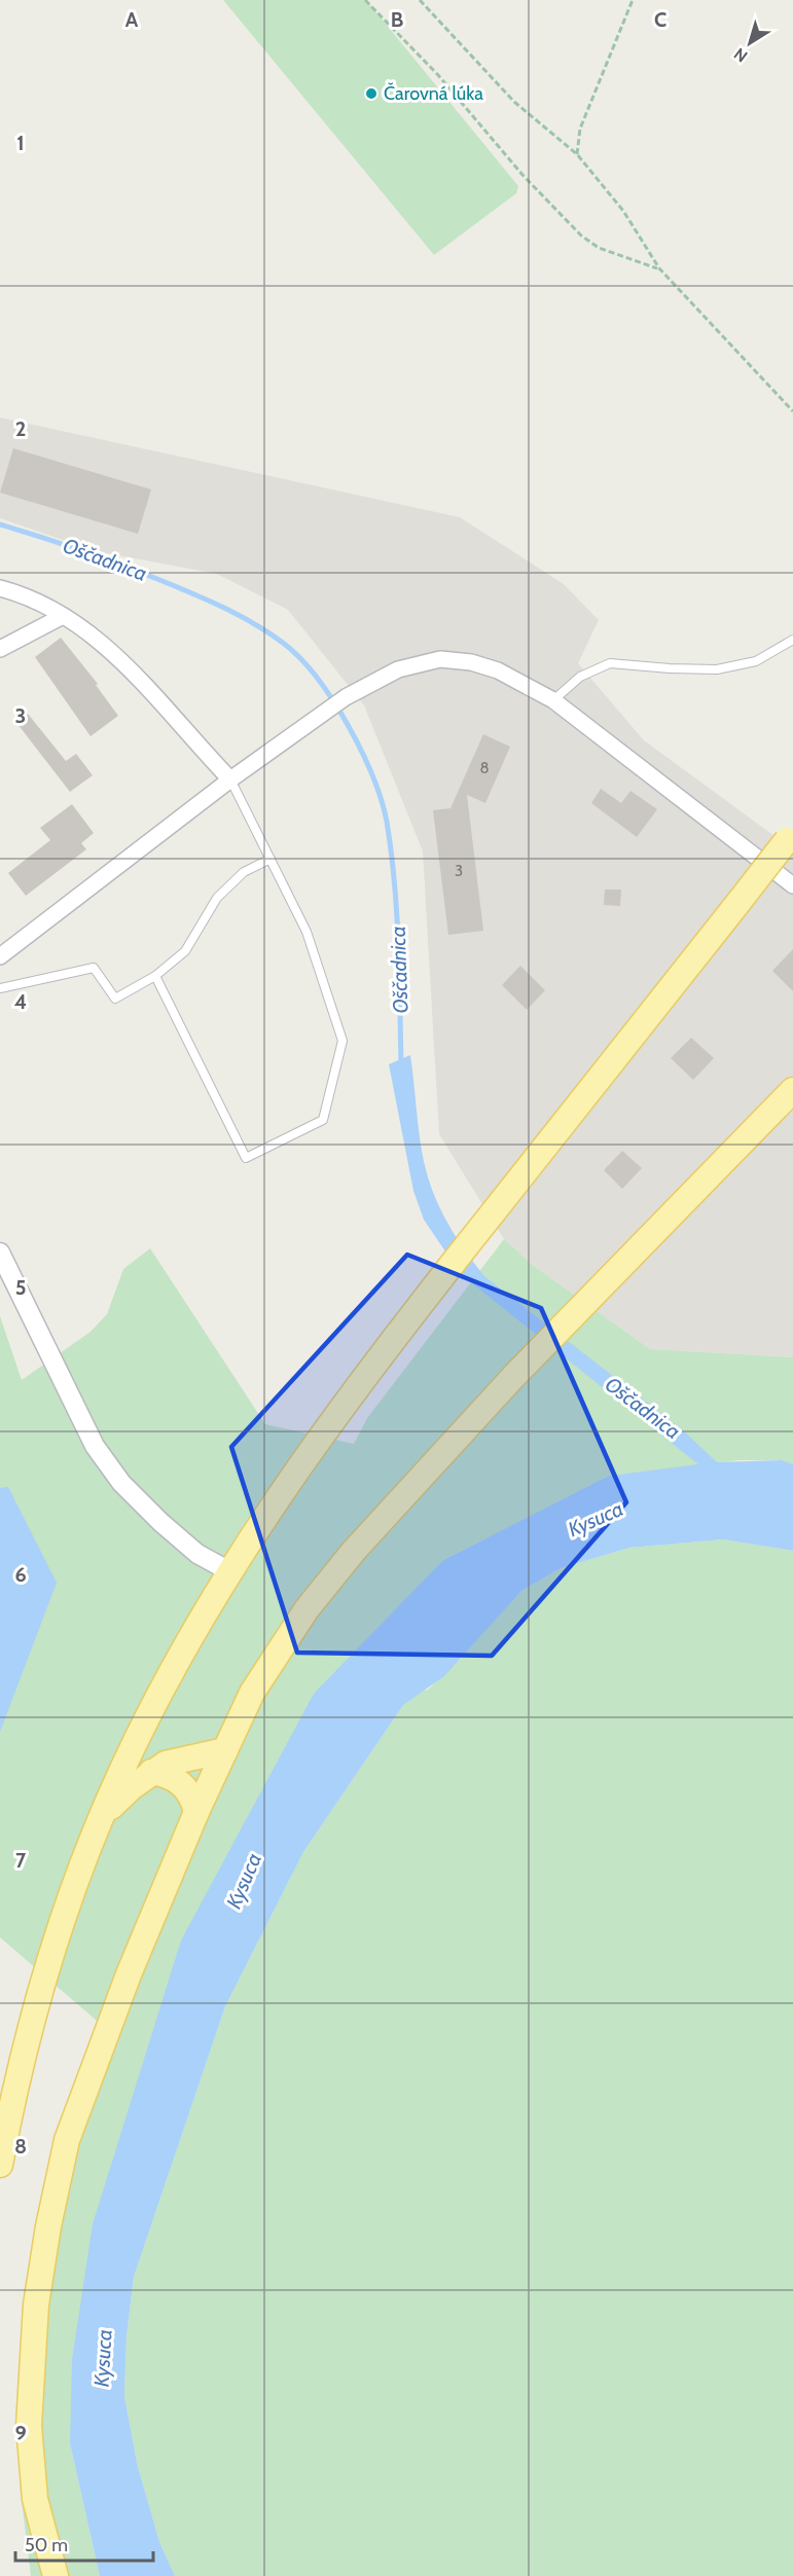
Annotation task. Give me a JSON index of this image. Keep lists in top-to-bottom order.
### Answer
{
  "water": ["Oščadnica", "Kysuca"],
  "places": ["Čarovná lúka"],
  "house_numbers": ["8", "3"],
  "scale_bar": "50 m",
  "north": "bottom left",
  "grid": {
    "columns": ["A", "B", "C"],
    "rows": [
      "1",
      "2",
      "3",
      "4",
      "5",
      "6",
      "7",
      "8",
      "9"
    ]
  }
}
